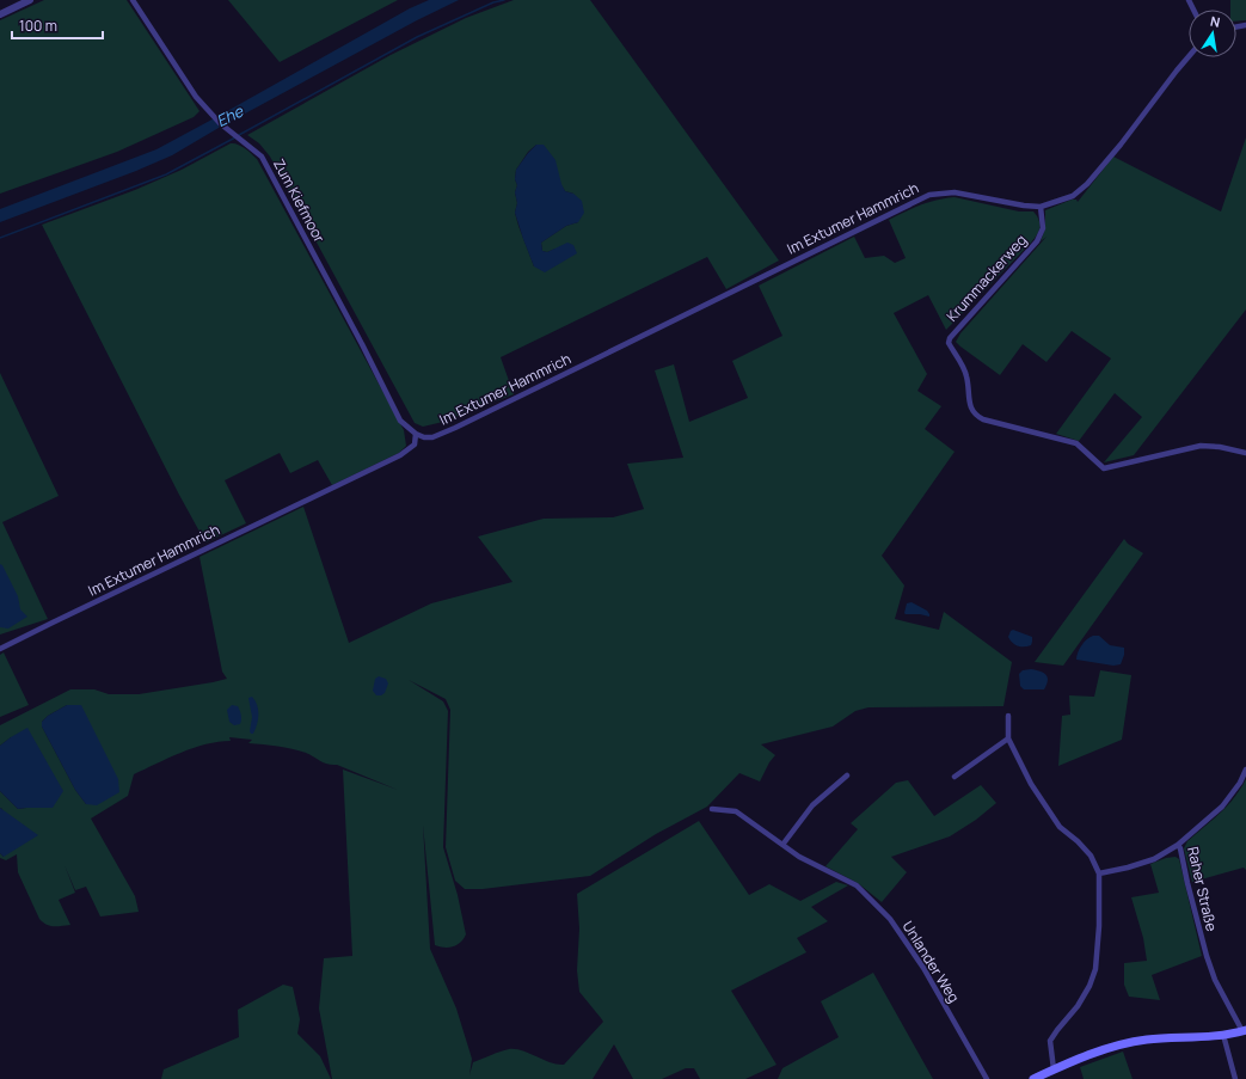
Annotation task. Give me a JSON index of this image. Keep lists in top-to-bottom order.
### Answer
{
  "streets": {
    "street": [
      "Zum Kiefmoor",
      "Im Extumer Hammrich",
      "Krummackerweg",
      "Raher Straße",
      "Unlander Weg"
    ]
  },
  "crossings": [
    ["Zum Kiefmoor", "Im Extumer Hammrich"],
    ["Im Extumer Hammrich", "Krummackerweg"]
  ],
  "water": ["Ehe"],
  "scale_bar": "100 m",
  "north": "top"
}
